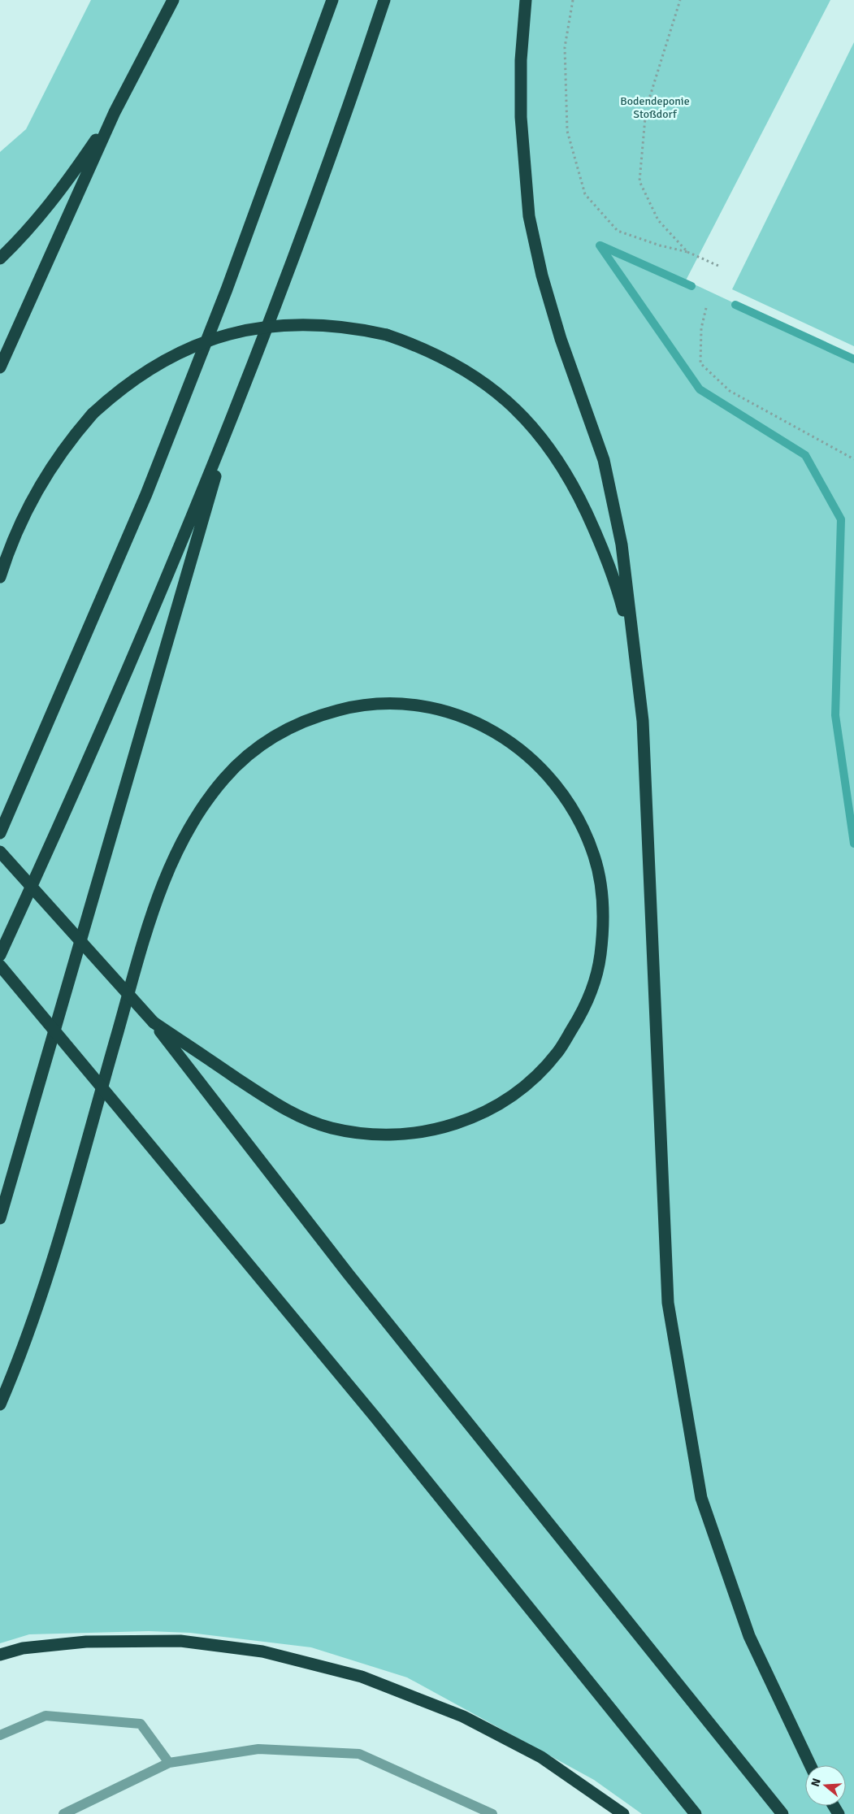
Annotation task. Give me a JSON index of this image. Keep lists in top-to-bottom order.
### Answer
{
  "parks": ["Bodendeponie Stoßdorf"],
  "north": "left"
}
